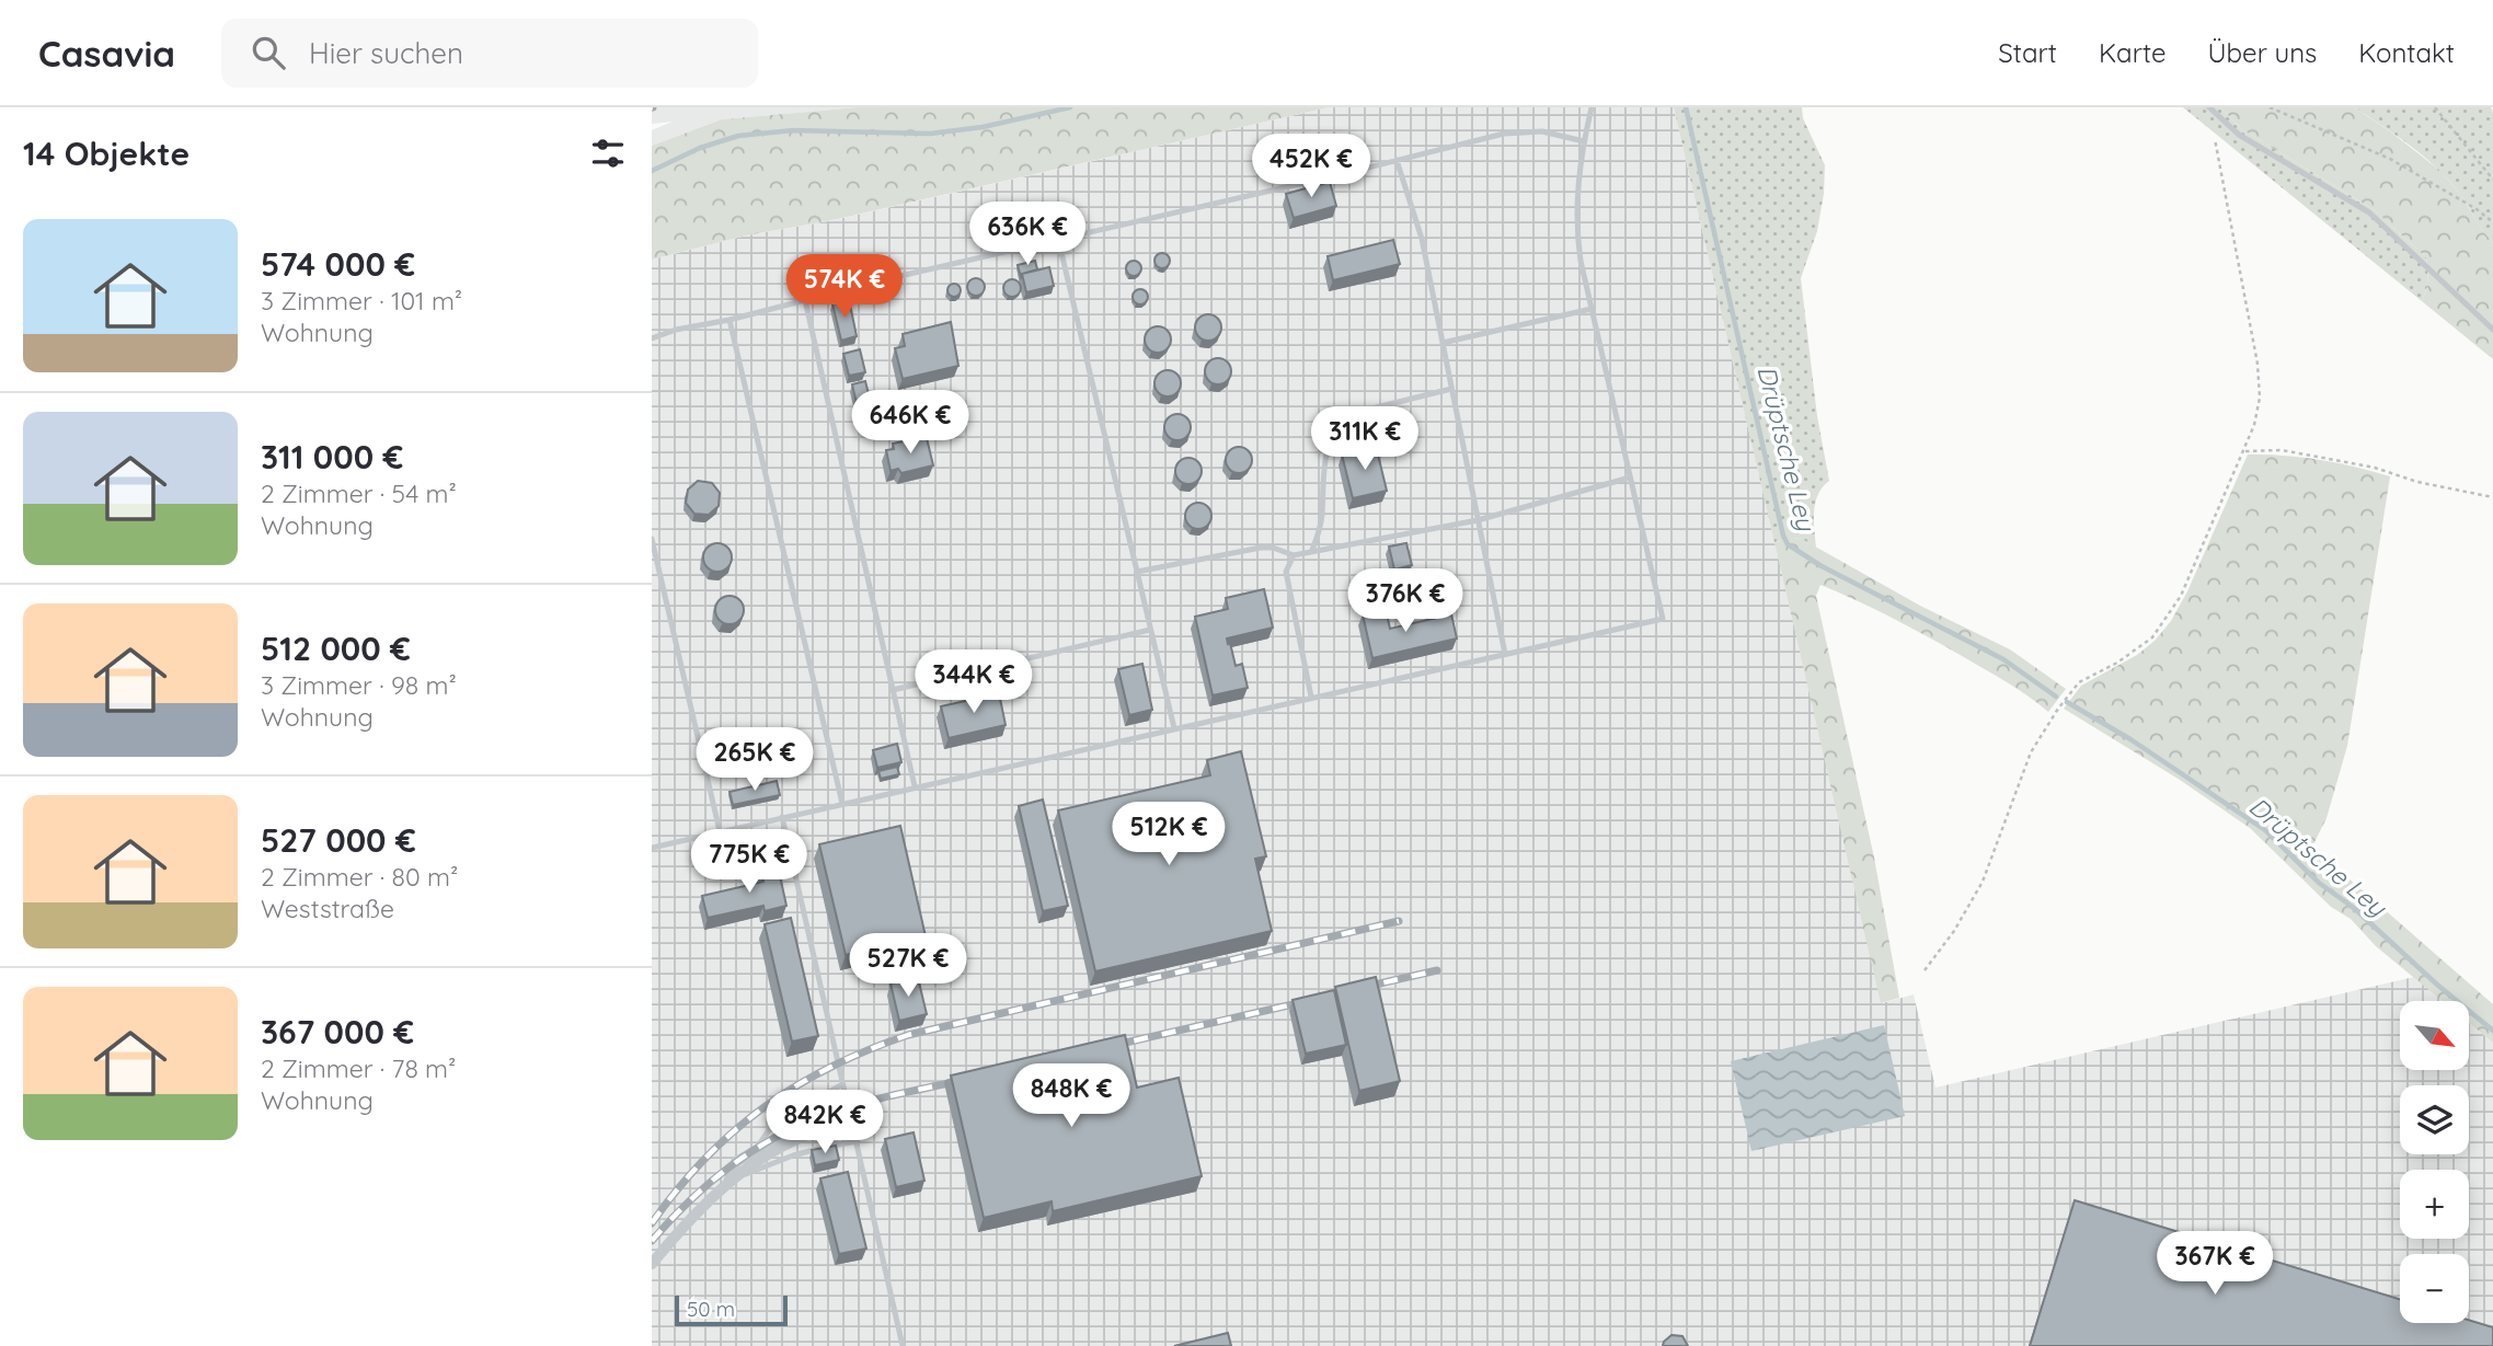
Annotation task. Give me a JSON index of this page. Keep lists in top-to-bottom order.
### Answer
{
  "water": ["Drüptsche Ley"],
  "scale_bar": "50 m",
  "north": "bottom right",
  "page": {
    "header": "Casavia",
    "search": "Hier suchen",
    "nav": [
      "Start",
      "Karte",
      "Über uns",
      "Kontakt"
    ],
    "heading": "14 Objekte",
    "price": [
      "452K €",
      "636K €",
      "574K €",
      "646K €",
      "311K €",
      "376K €",
      "344K €",
      "265K €",
      "512K €",
      "775K €",
      "527K €",
      "848K €",
      "842K €",
      "367K €"
    ],
    "list": [
      {
        "name": "574 000 €",
        "note": "3 Zimmer · 101 m² · Wohnung"
      },
      {
        "name": "311 000 €",
        "note": "2 Zimmer · 54 m² · Wohnung"
      },
      {
        "name": "512 000 €",
        "note": "3 Zimmer · 98 m² · Wohnung"
      },
      {
        "name": "527 000 €",
        "note": "2 Zimmer · 80 m² · Weststraße"
      },
      {
        "name": "367 000 €",
        "note": "2 Zimmer · 78 m² · Wohnung"
      }
    ],
    "map_buttons": ["+", "−"],
    "scale": "50 m"
  }
}
